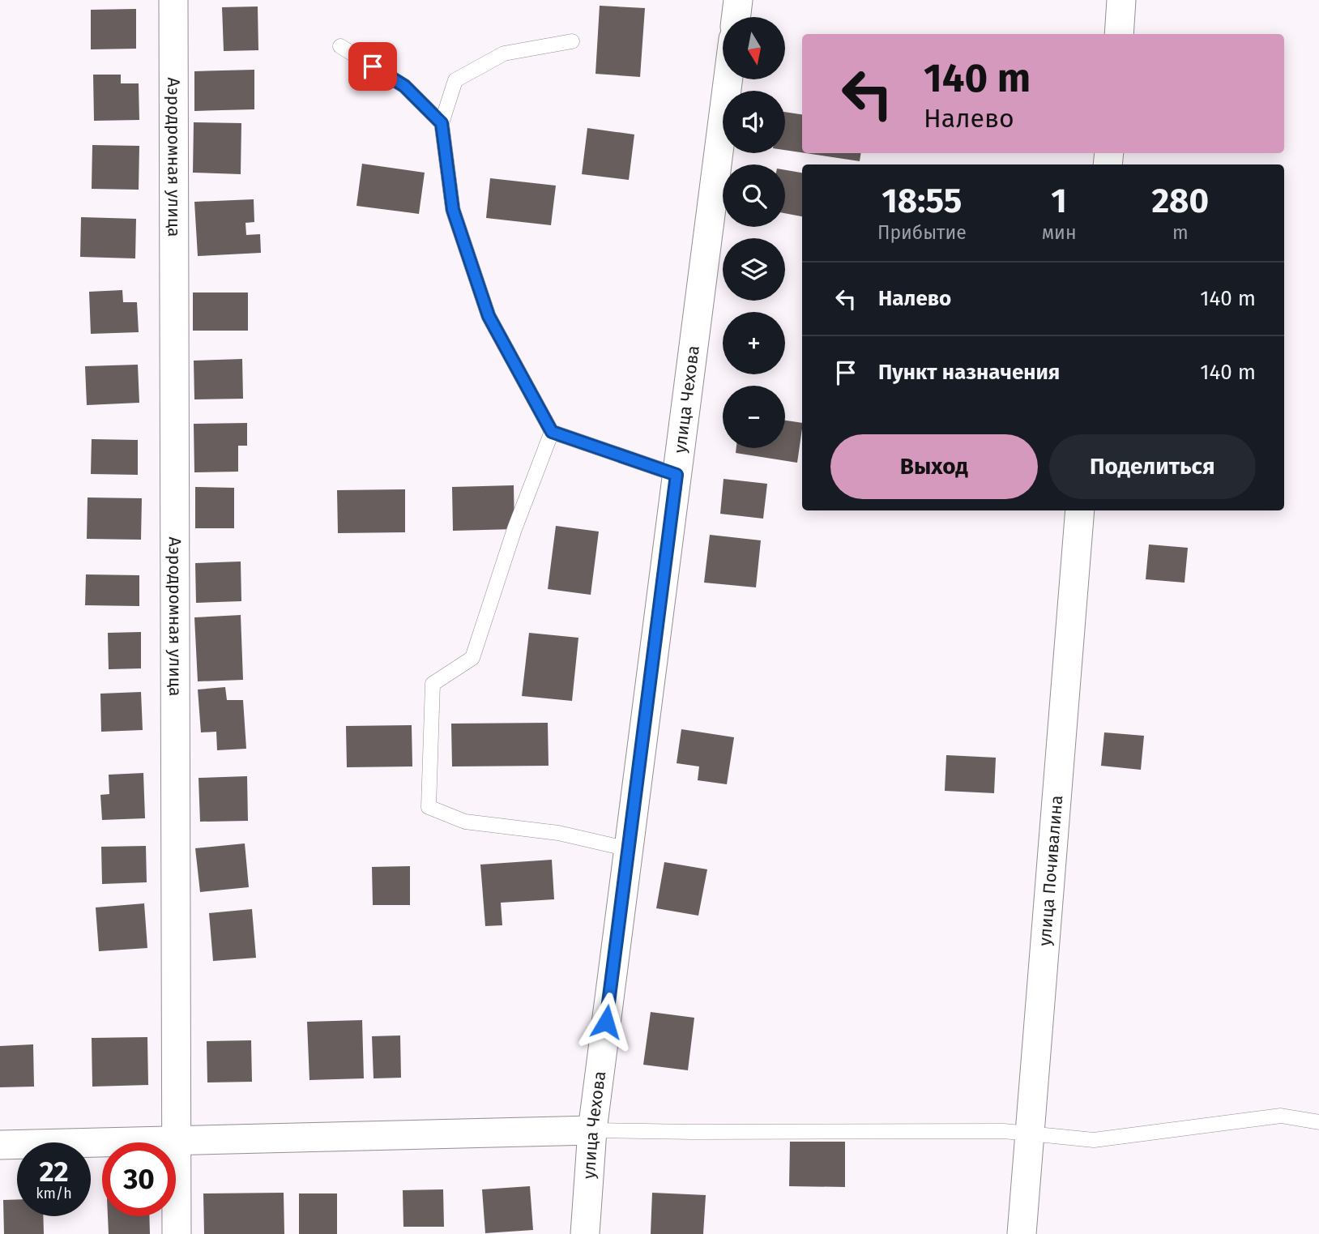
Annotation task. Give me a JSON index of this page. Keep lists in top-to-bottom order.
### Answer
{
  "streets": {
    "street": ["Аэродромная улица", "улица Чехова", "улица Почивалина"]
  },
  "north": "bottom",
  "page": {
    "map_buttons": ["+", "−"],
    "turn": ["140 m", "Налево"],
    "eta": [
      "18:55",
      "Прибытие",
      "1",
      "мин",
      "280",
      "m"
    ],
    "list": [
      {
        "name": "Налево",
        "value": "140 m"
      },
      {
        "name": "Пункт назначения",
        "value": "140 m"
      }
    ],
    "buttons": ["Выход", "Поделиться"],
    "speed": "22 km/h",
    "limit": "30"
  }
}
